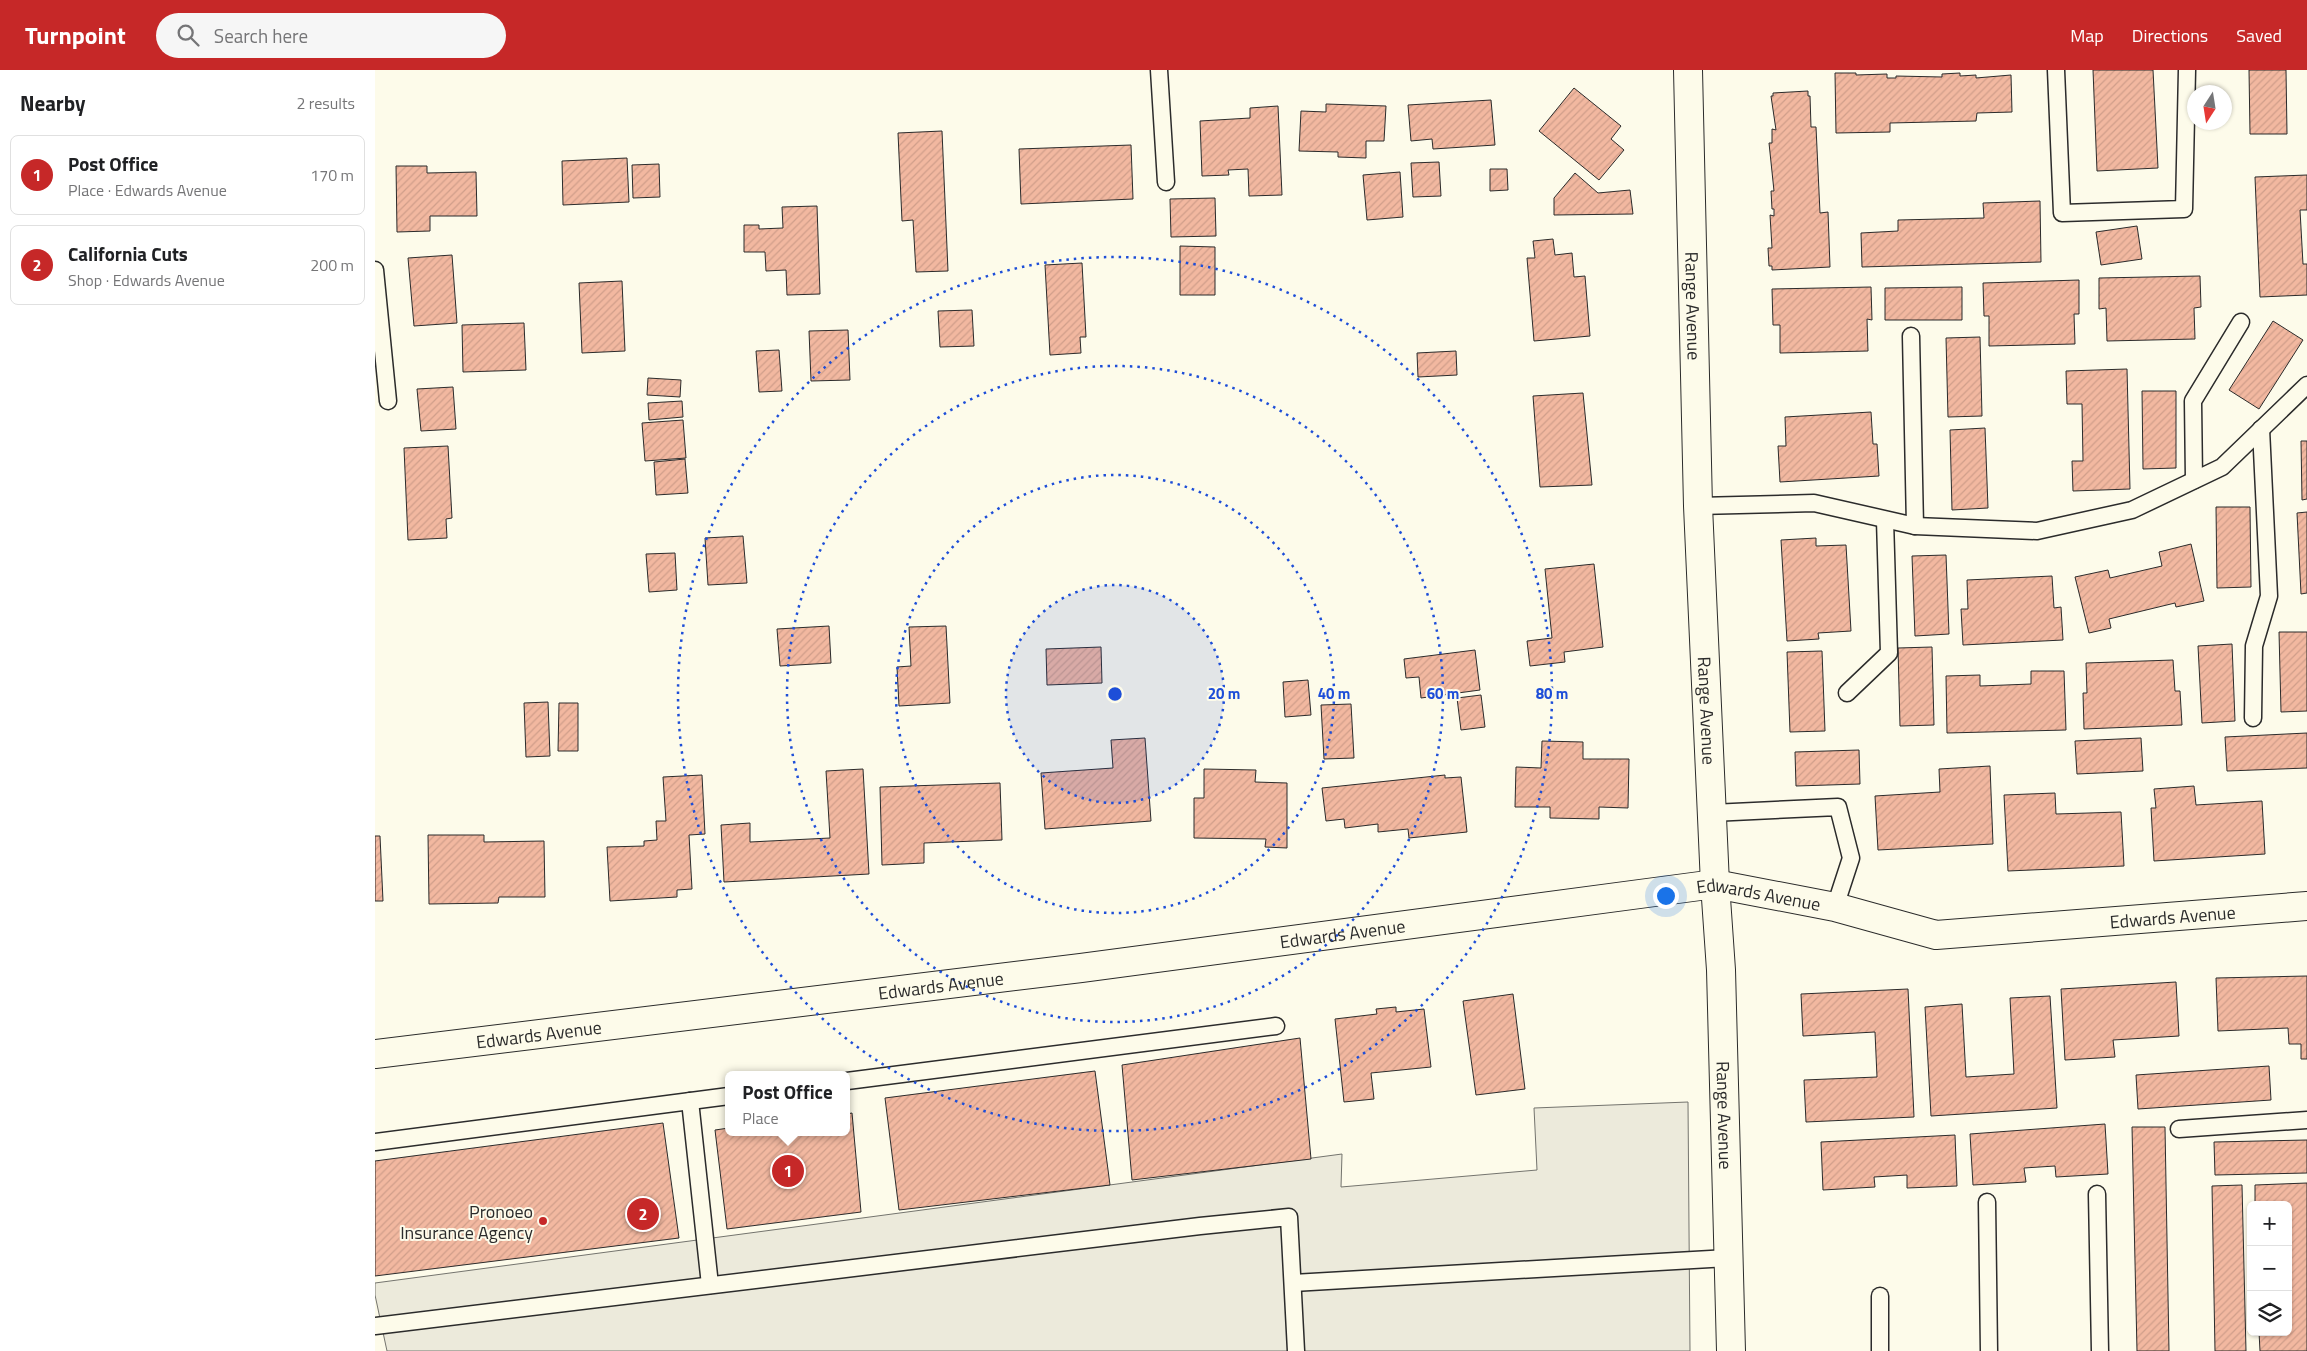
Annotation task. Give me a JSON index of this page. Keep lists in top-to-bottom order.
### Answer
{
  "streets": {
    "street": ["Range Avenue", "Edwards Avenue"]
  },
  "crossings": [
    ["Range Avenue", "Edwards Avenue"]
  ],
  "places": ["Pronoeo Insurance Agency"],
  "north": "bottom",
  "page": {
    "header": "Turnpoint",
    "search": "Search here",
    "nav": ["Map", "Directions", "Saved"],
    "heading": ["Nearby", "2 results"],
    "list": [
      {
        "mark": "1",
        "name": "Post Office",
        "note": "Place · Edwards Avenue",
        "value": "170 m"
      },
      {
        "mark": "2",
        "name": "California Cuts",
        "note": "Shop · Edwards Avenue",
        "value": "200 m"
      }
    ],
    "popup": ["Post Office", "Place"],
    "pins": ["1", "2"],
    "map_buttons": ["+", "−"]
  },
  "rings": [
    "20 m",
    "40 m",
    "60 m",
    "80 m"
  ]
}
